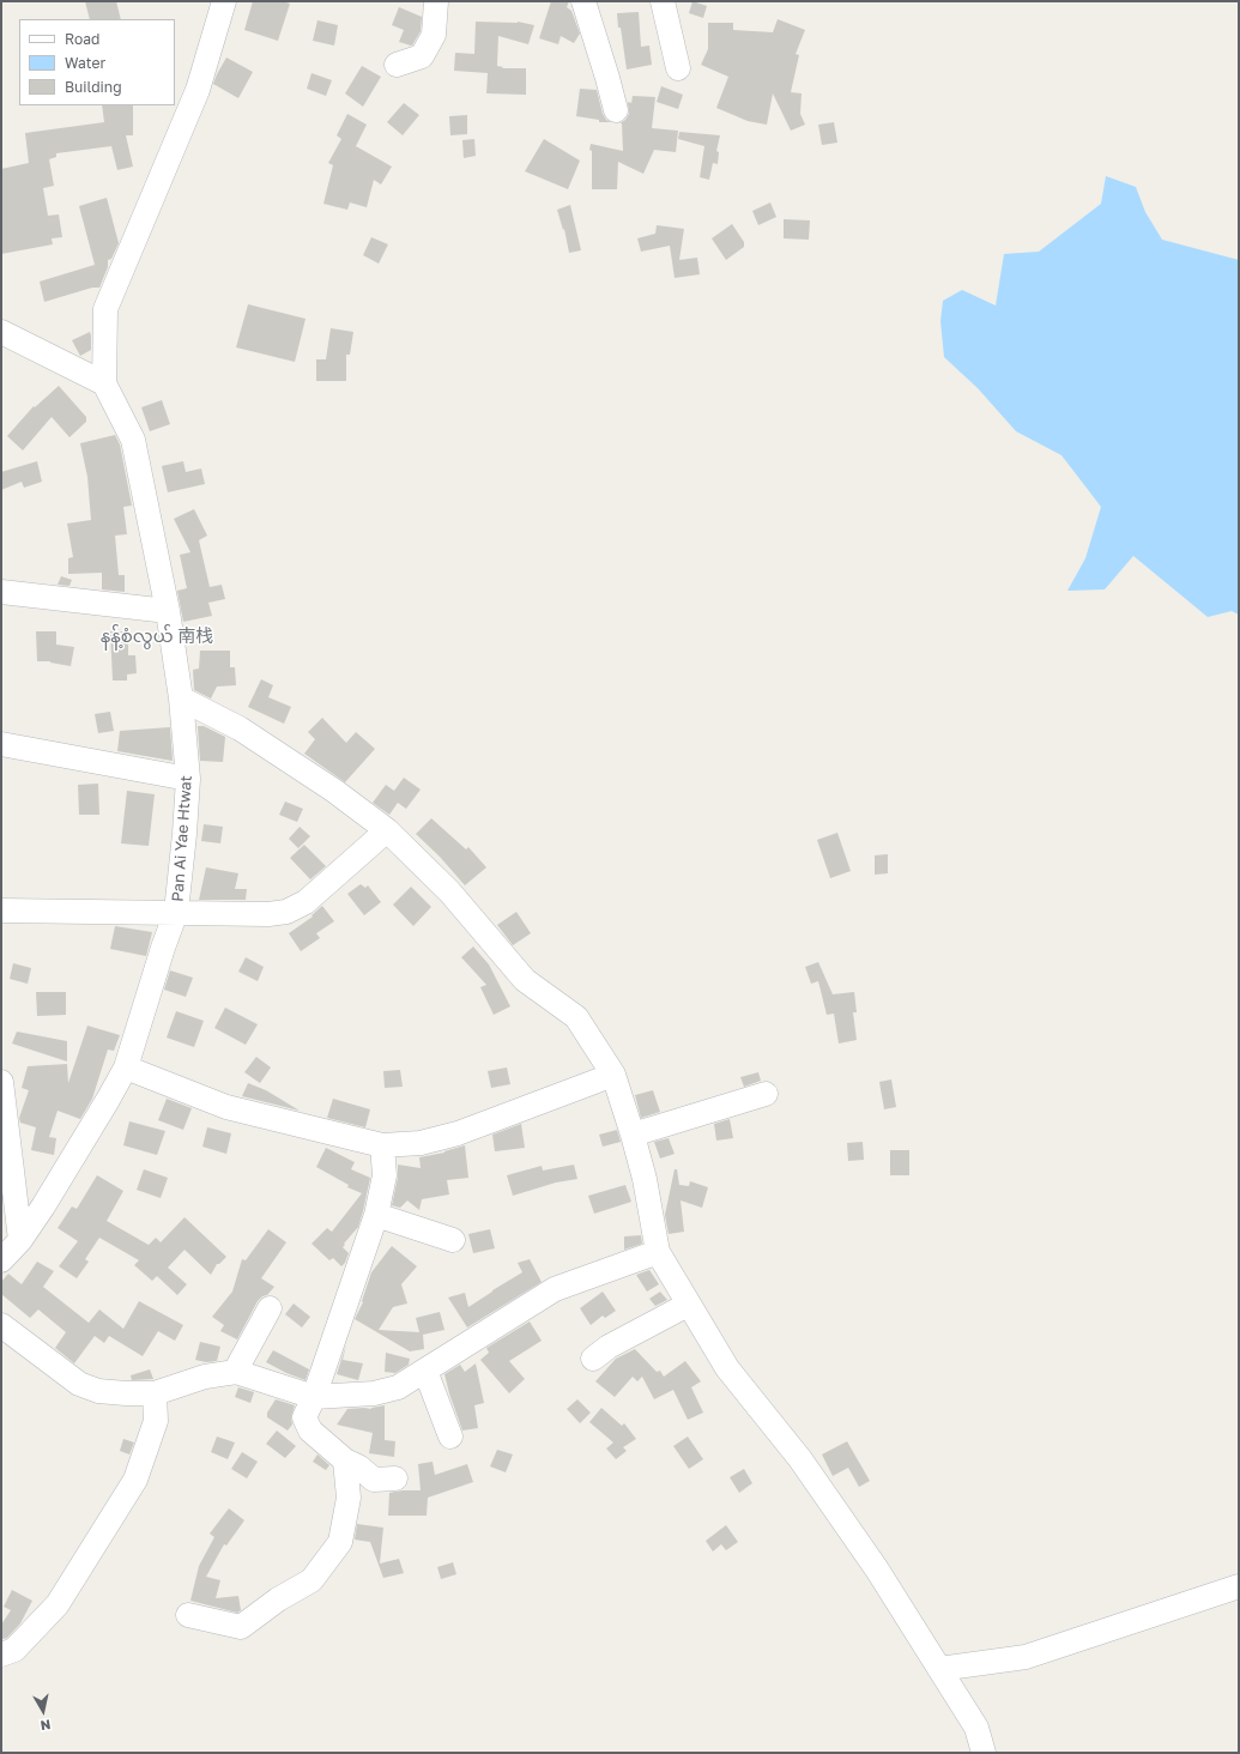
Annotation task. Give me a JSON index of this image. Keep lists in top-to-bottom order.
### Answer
{
  "streets": {
    "street": ["Pan Ai Yae Htwat"]
  },
  "districts": ["နန့်စံလွယ် 南栈"],
  "legend": ["Road", "Water", "Building"],
  "north": "bottom"
}
